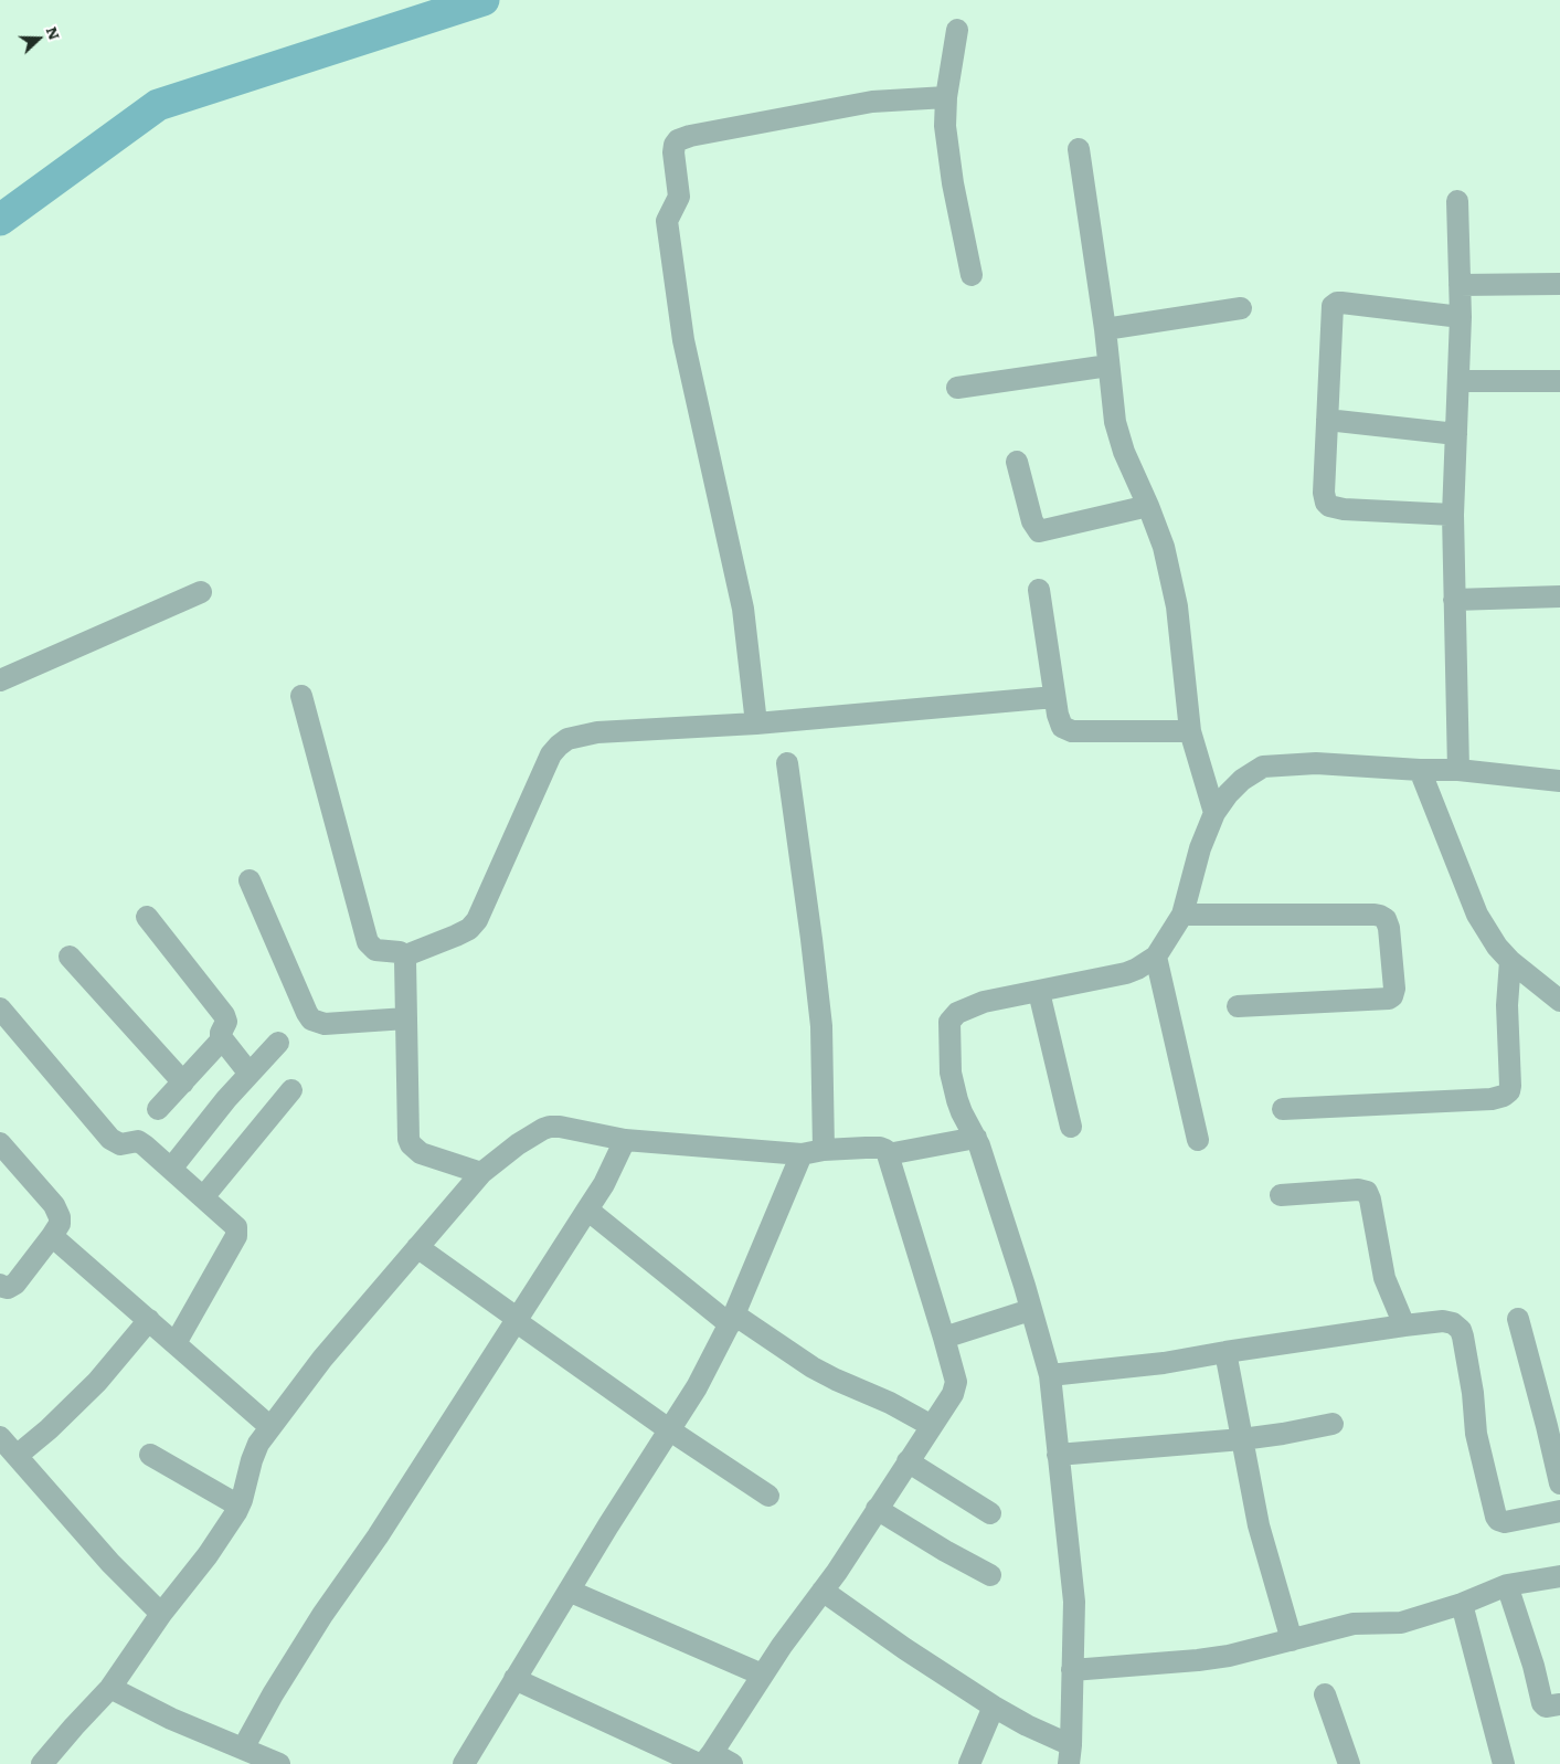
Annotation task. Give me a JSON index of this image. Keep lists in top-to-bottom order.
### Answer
{
  "north": "right"
}
